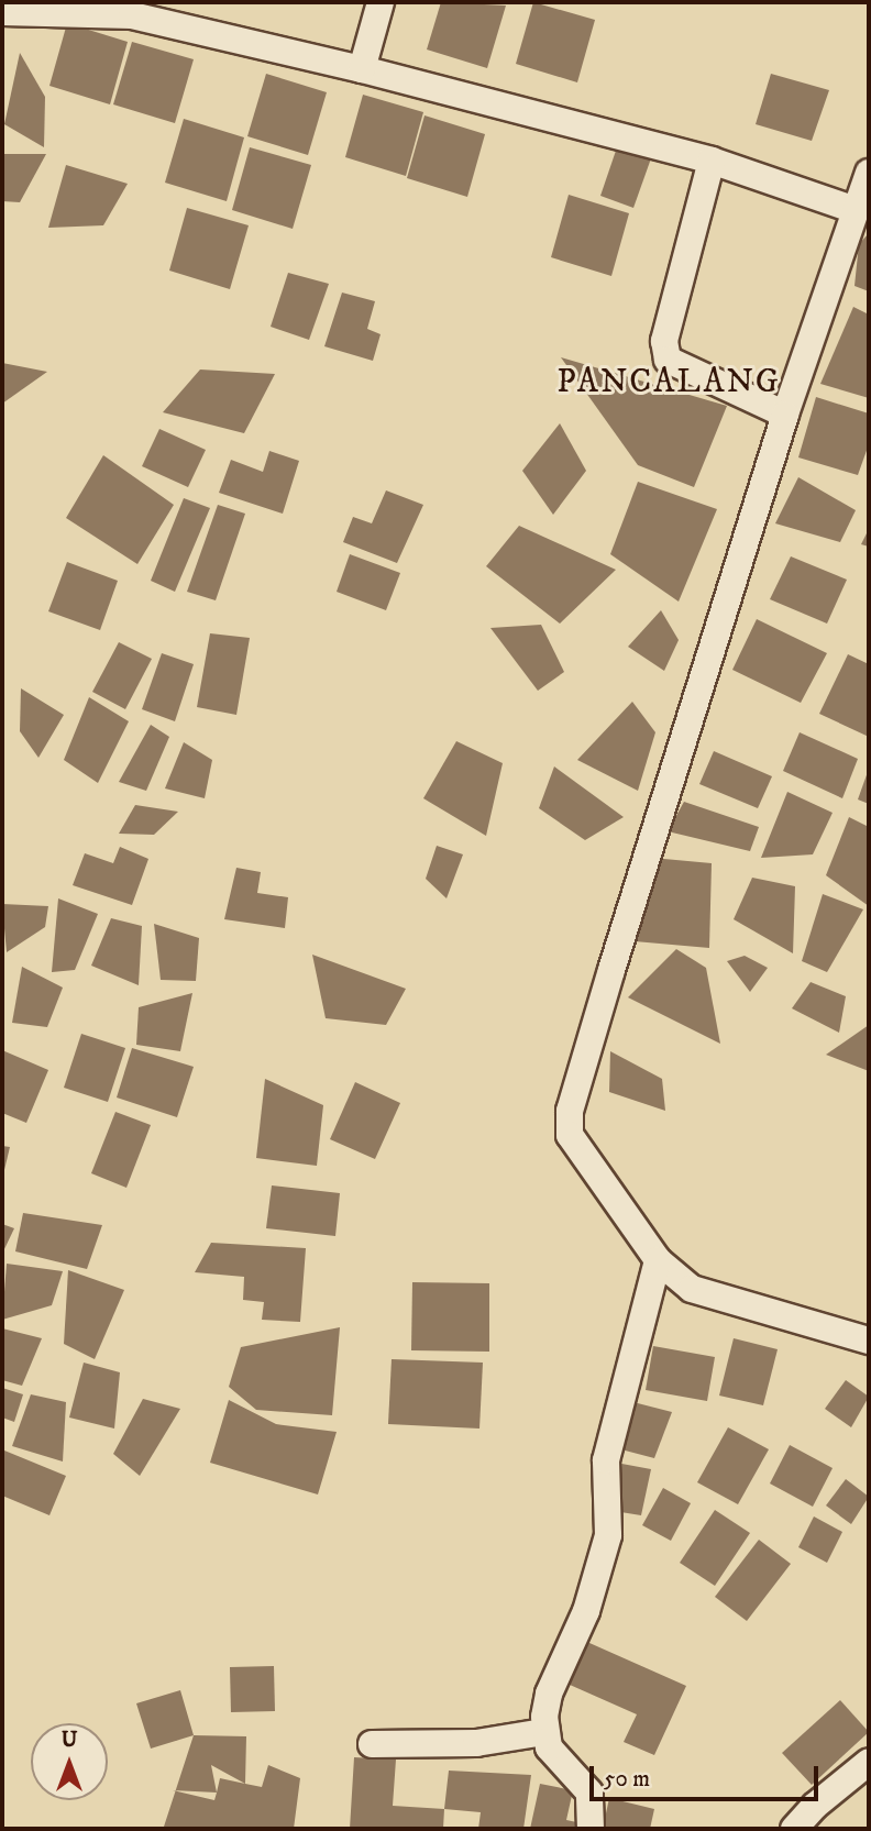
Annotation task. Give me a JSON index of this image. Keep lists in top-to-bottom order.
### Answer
{
  "districts": ["PANCALANG"],
  "scale_bar": "50 m",
  "north": "top"
}
